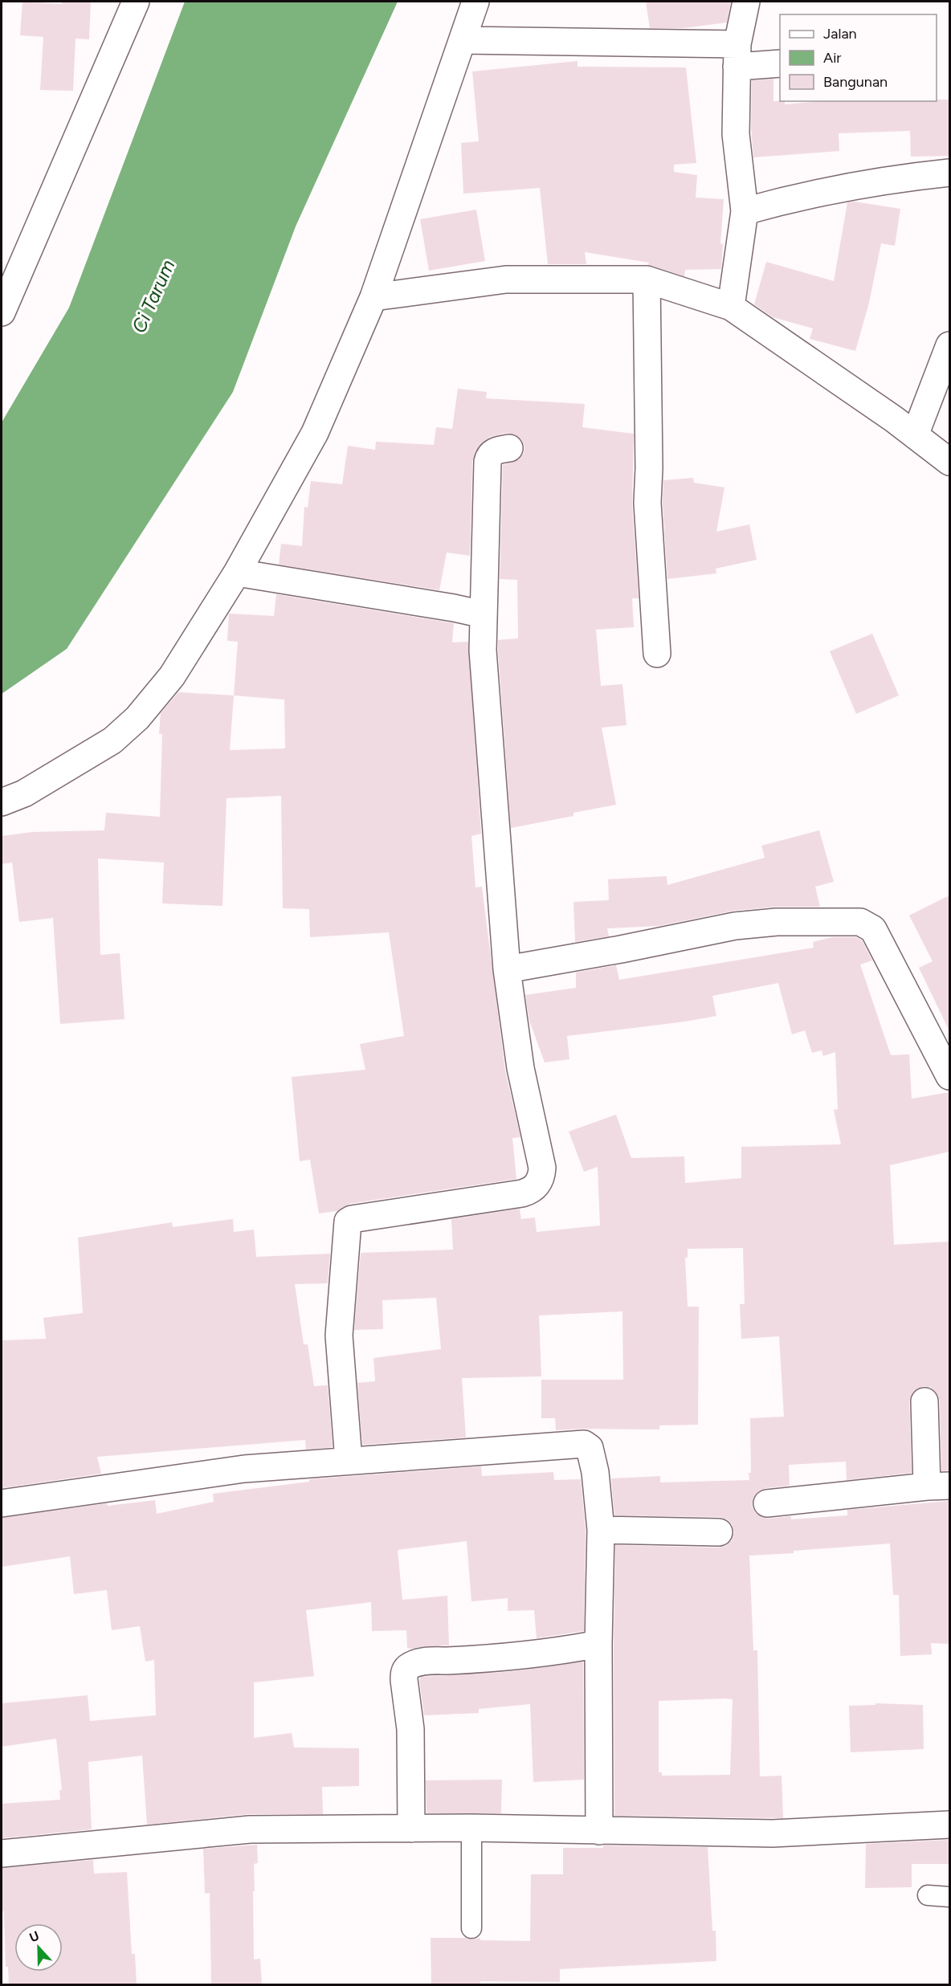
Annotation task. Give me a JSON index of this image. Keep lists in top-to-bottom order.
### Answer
{
  "water": ["Ci Tarum"],
  "legend": ["Jalan", "Air", "Bangunan"],
  "north": "top"
}
